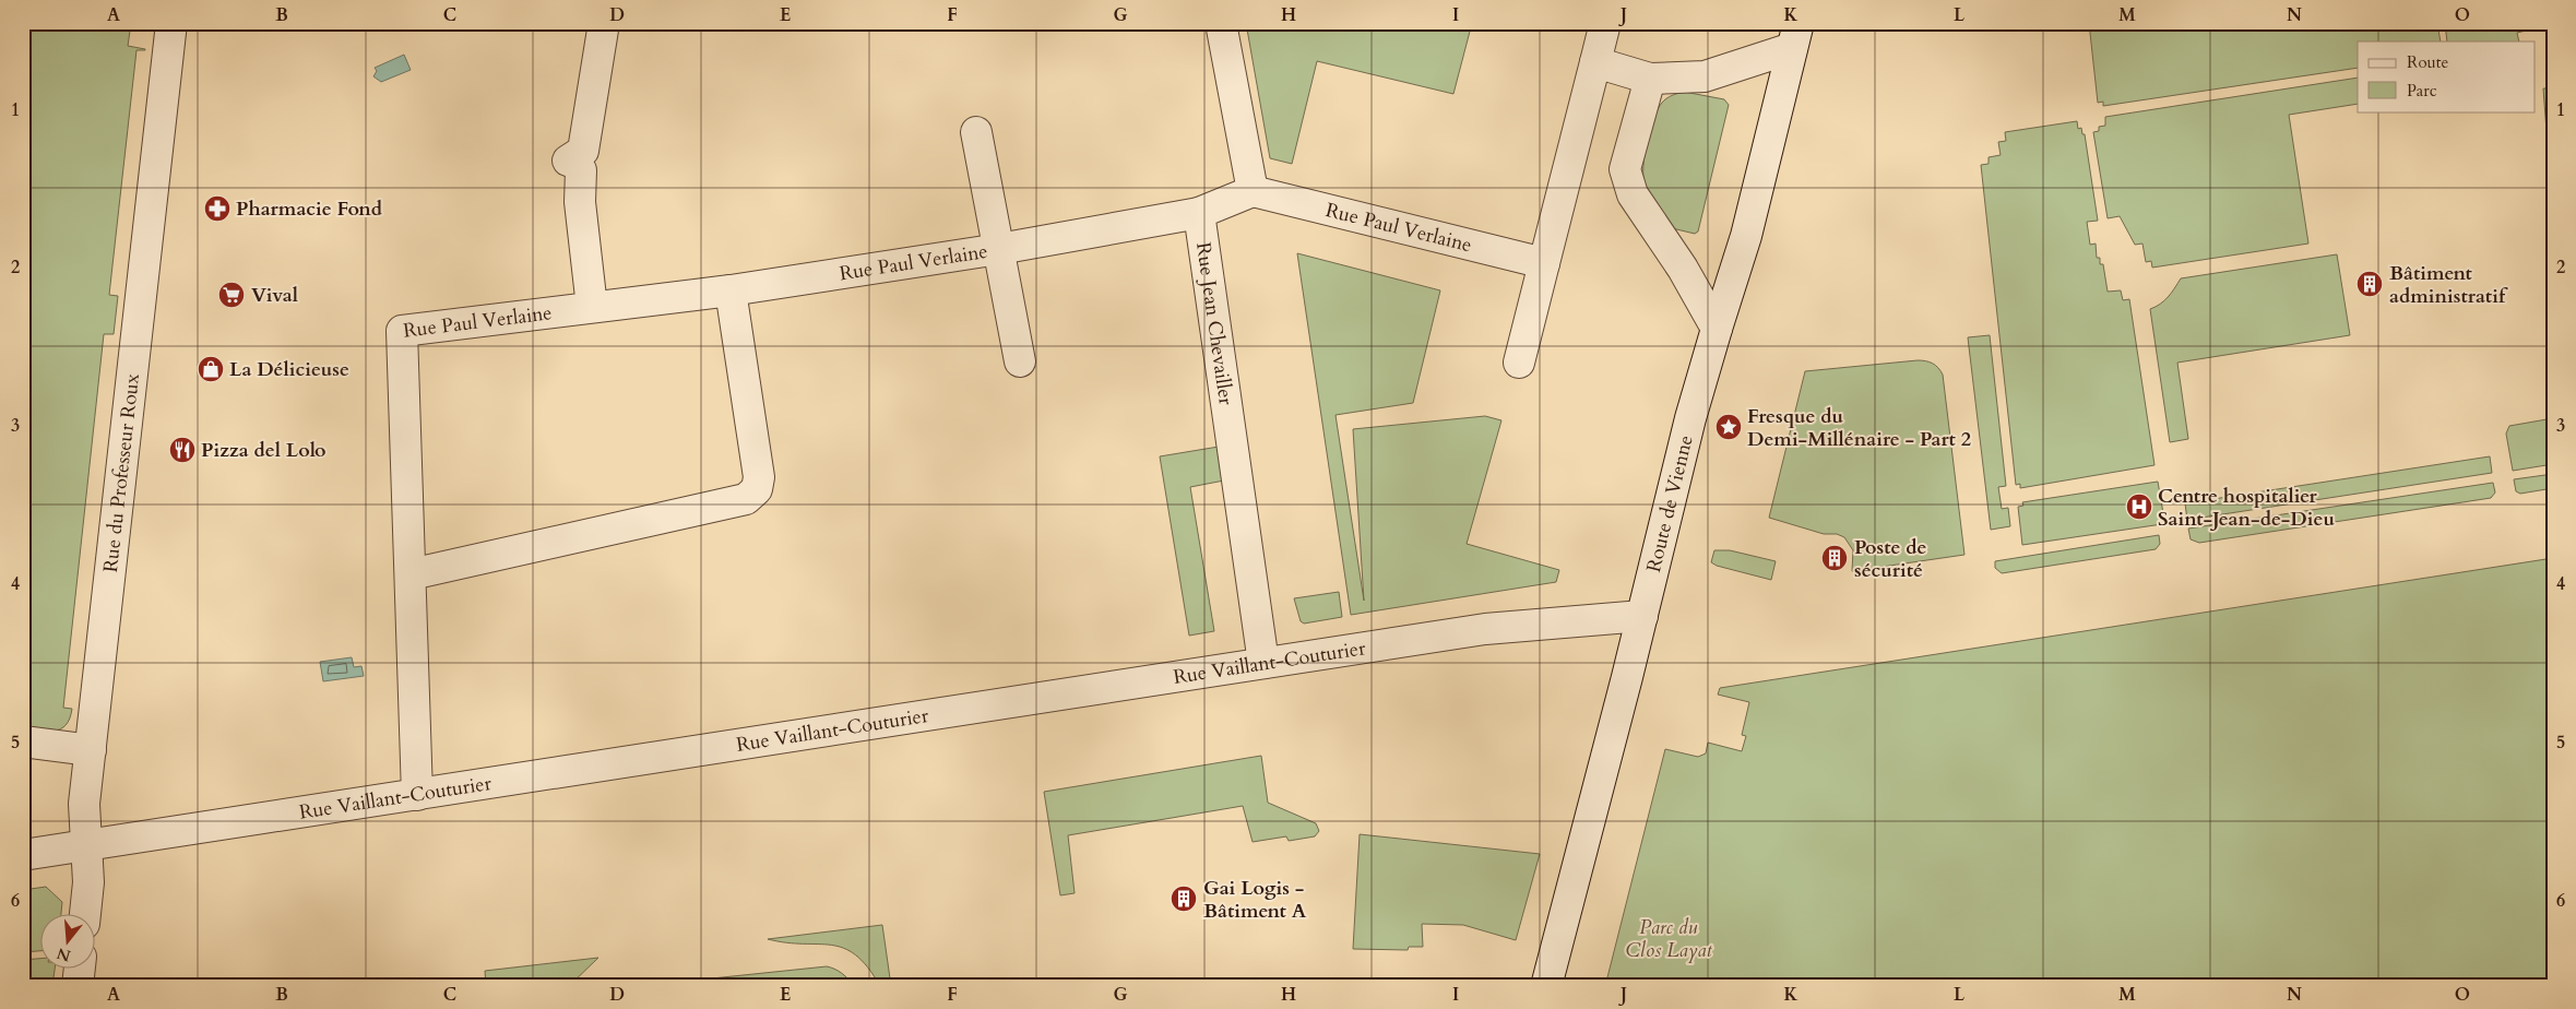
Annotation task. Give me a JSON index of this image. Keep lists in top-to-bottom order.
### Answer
{
  "streets": {
    "street": [
      "Rue Paul Verlaine",
      "Rue Jean Chevailler",
      "Rue du Professeur Roux",
      "Route de Vienne",
      "Rue Vaillant-Couturier"
    ]
  },
  "crossings": [
    ["Rue Paul Verlaine", "Rue Jean Chevailler"],
    ["Rue Paul Verlaine", "Rue Vaillant-Couturier"],
    ["Rue Jean Chevailler", "Rue Vaillant-Couturier"],
    ["Rue du Professeur Roux", "Rue Vaillant-Couturier"],
    ["Route de Vienne", "Rue Vaillant-Couturier"]
  ],
  "parks": ["Parc du Clos Layat"],
  "places": {
    "pharmacy": ["Pharmacie Fond"],
    "building": ["Bâtiment administratif", "Poste de sécurité", "Gai Logis - Bâtiment A"],
    "supermarket": ["Vival"],
    "shop": ["La Délicieuse"],
    "place": ["Fresque du Demi-Millénaire - Part 2"],
    "restaurant": ["Pizza del Lolo"],
    "hospital": ["Centre hospitalier Saint-Jean-de-Dieu"]
  },
  "legend": ["Route", "Parc"],
  "north": "bottom",
  "grid": {
    "columns": [
      "A",
      "B",
      "C",
      "D",
      "E",
      "F",
      "G",
      "H",
      "I",
      "J",
      "K",
      "L",
      "M",
      "N",
      "O"
    ],
    "rows": [
      "1",
      "2",
      "3",
      "4",
      "5",
      "6"
    ]
  }
}
